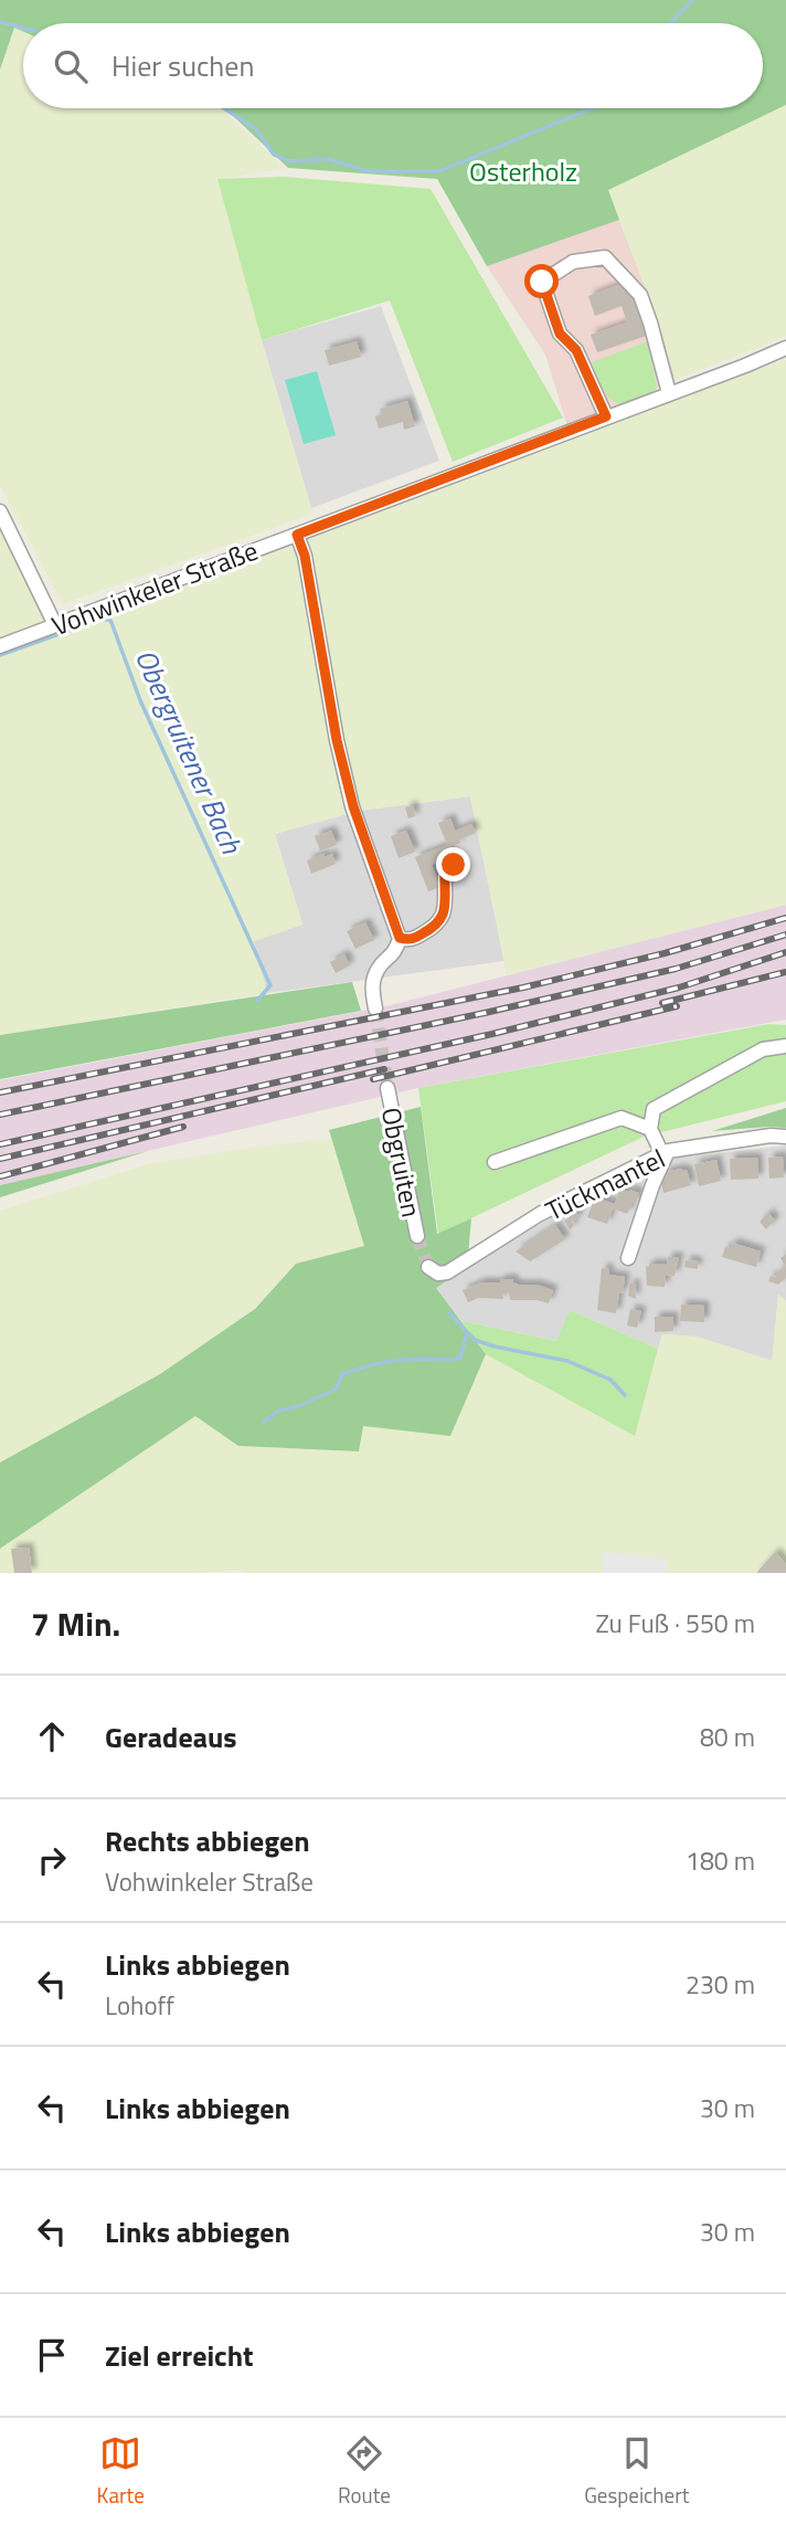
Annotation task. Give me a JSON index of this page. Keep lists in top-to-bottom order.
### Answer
{
  "streets": {
    "street": ["Vohwinkeler Straße", "Obgruiten", "Tückmantel"]
  },
  "water": ["Obergruitener Bach"],
  "parks": ["Osterholz"],
  "page": {
    "search": "Hier suchen",
    "heading": ["7 Min.", "Zu Fuß · 550 m"],
    "list": [
      ["Geradeaus", "80 m"],
      ["Rechts abbiegen", "Vohwinkeler Straße", "180 m"],
      ["Links abbiegen", "Lohoff", "230 m"],
      ["Links abbiegen", "30 m"],
      ["Links abbiegen", "30 m"],
      "Ziel erreicht"
    ],
    "nav": ["Karte", "Route", "Gespeichert"]
  }
}
